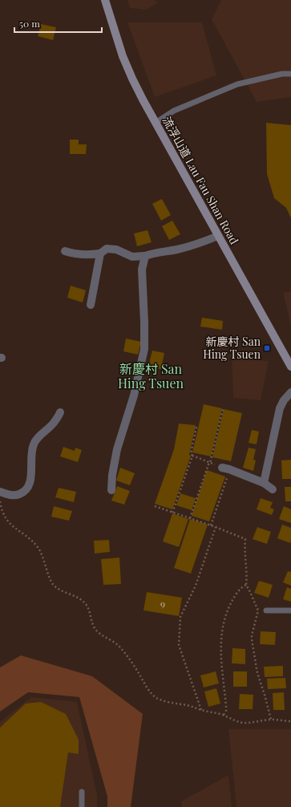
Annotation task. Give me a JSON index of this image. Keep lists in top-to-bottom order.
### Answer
{
  "streets": {
    "street": ["流浮山道 Lau Fau Shan Road"]
  },
  "districts": ["新慶村 San Hing Tsuen"],
  "places": {
    "transit": ["新慶村 San Hing Tsuen"]
  },
  "house_numbers": ["9"],
  "scale_bar": "50 m"
}
